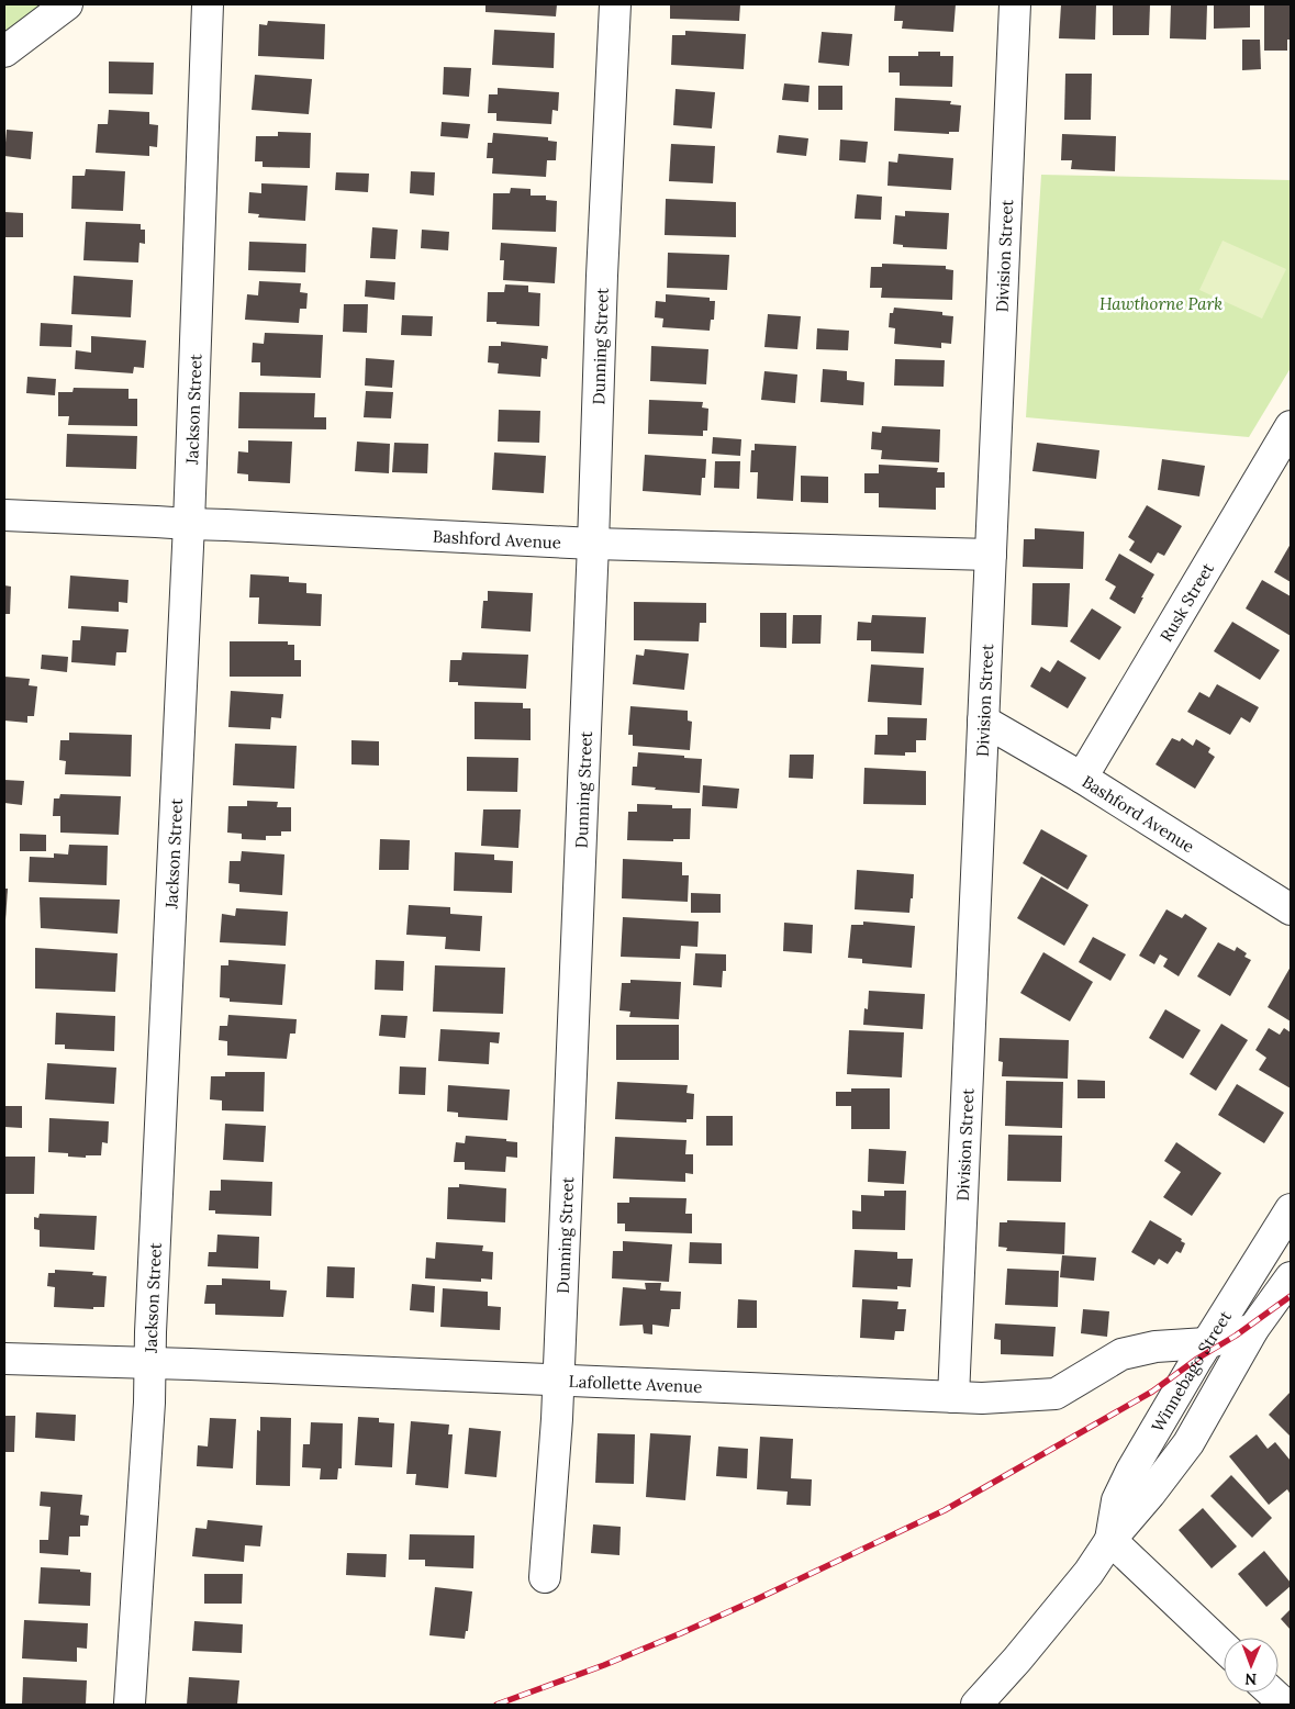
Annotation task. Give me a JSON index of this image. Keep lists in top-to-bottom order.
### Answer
{
  "streets": {
    "street": [
      "Division Street",
      "Dunning Street",
      "Jackson Street",
      "Bashford Avenue",
      "Rusk Street",
      "Winnebago Street",
      "Lafollette Avenue"
    ]
  },
  "crossings": [
    ["Division Street", "Bashford Avenue"],
    ["Division Street", "Lafollette Avenue"],
    ["Dunning Street", "Bashford Avenue"],
    ["Dunning Street", "Lafollette Avenue"],
    ["Jackson Street", "Bashford Avenue"],
    ["Jackson Street", "Lafollette Avenue"],
    ["Bashford Avenue", "Rusk Street"],
    ["Winnebago Street", "Lafollette Avenue"]
  ],
  "parks": ["Hawthorne Park"],
  "north": "bottom"
}
